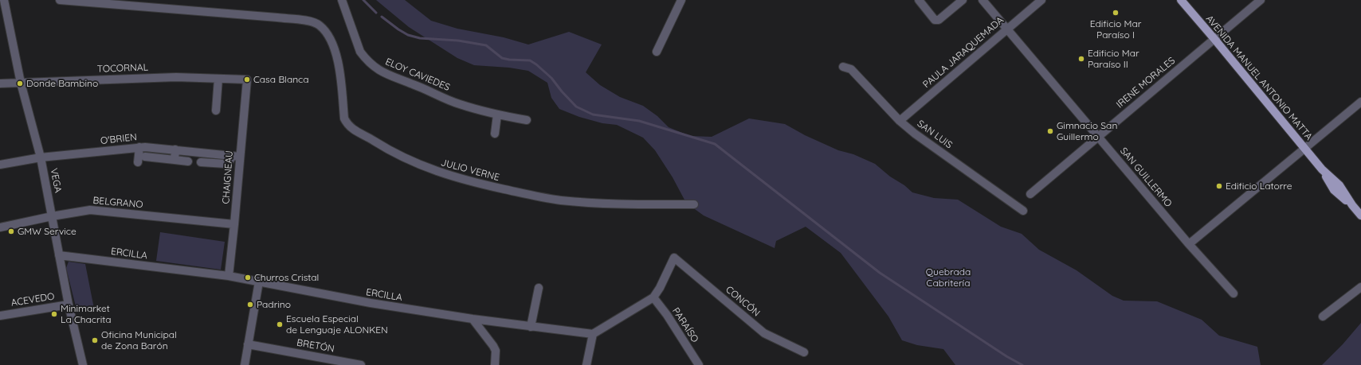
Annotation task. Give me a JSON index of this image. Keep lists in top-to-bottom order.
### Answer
{
  "streets": {
    "main road": ["AVENIDA MANUEL ANTONIO MATTA"],
    "street": [
      "PAULA JARAQUEMADA",
      "TOCORNAL",
      "ELOY CAVIEDES",
      "IRENE MORALES",
      "SAN LUIS",
      "O'BRIEN",
      "JULIO VERNE",
      "CHAIGNEAU",
      "SAN GUILLERMO",
      "VEGA",
      "BELGRANO",
      "ERCILLA",
      "ACEVEDO",
      "CONCÓN",
      "PARAÍSO",
      "BRETÓN"
    ]
  },
  "crossings": [
    ["PAULA JARAQUEMADA", "SAN LUIS"],
    ["PAULA JARAQUEMADA", "SAN GUILLERMO"],
    ["TOCORNAL", "CHAIGNEAU"],
    ["TOCORNAL", "VEGA"],
    ["AVENIDA MANUEL ANTONIO MATTA", "IRENE MORALES"],
    ["IRENE MORALES", "SAN GUILLERMO"],
    ["O'BRIEN", "CHAIGNEAU"],
    ["O'BRIEN", "VEGA"],
    ["CHAIGNEAU", "BELGRANO"],
    ["CHAIGNEAU", "ERCILLA"],
    ["VEGA", "BELGRANO"],
    ["VEGA", "ERCILLA"],
    ["VEGA", "ACEVEDO"],
    ["CONCÓN", "PARAÍSO"]
  ],
  "parks": ["Quebrada Cabritería"],
  "places": [
    "Edificio Mar Paraíso I",
    "Edificio Mar Paraíso II",
    "Casa Blanca",
    "Donde Bambino",
    "Gimnacio San Guillermo",
    "Edificio Latorre",
    "GMW Service",
    "Churros Cristal",
    "Padrino",
    "Minimarket La Chacrita",
    "Escuela Especial de Lenguaje ALONKEN",
    "Oficina Municipal de Zona Barón"
  ]
}
